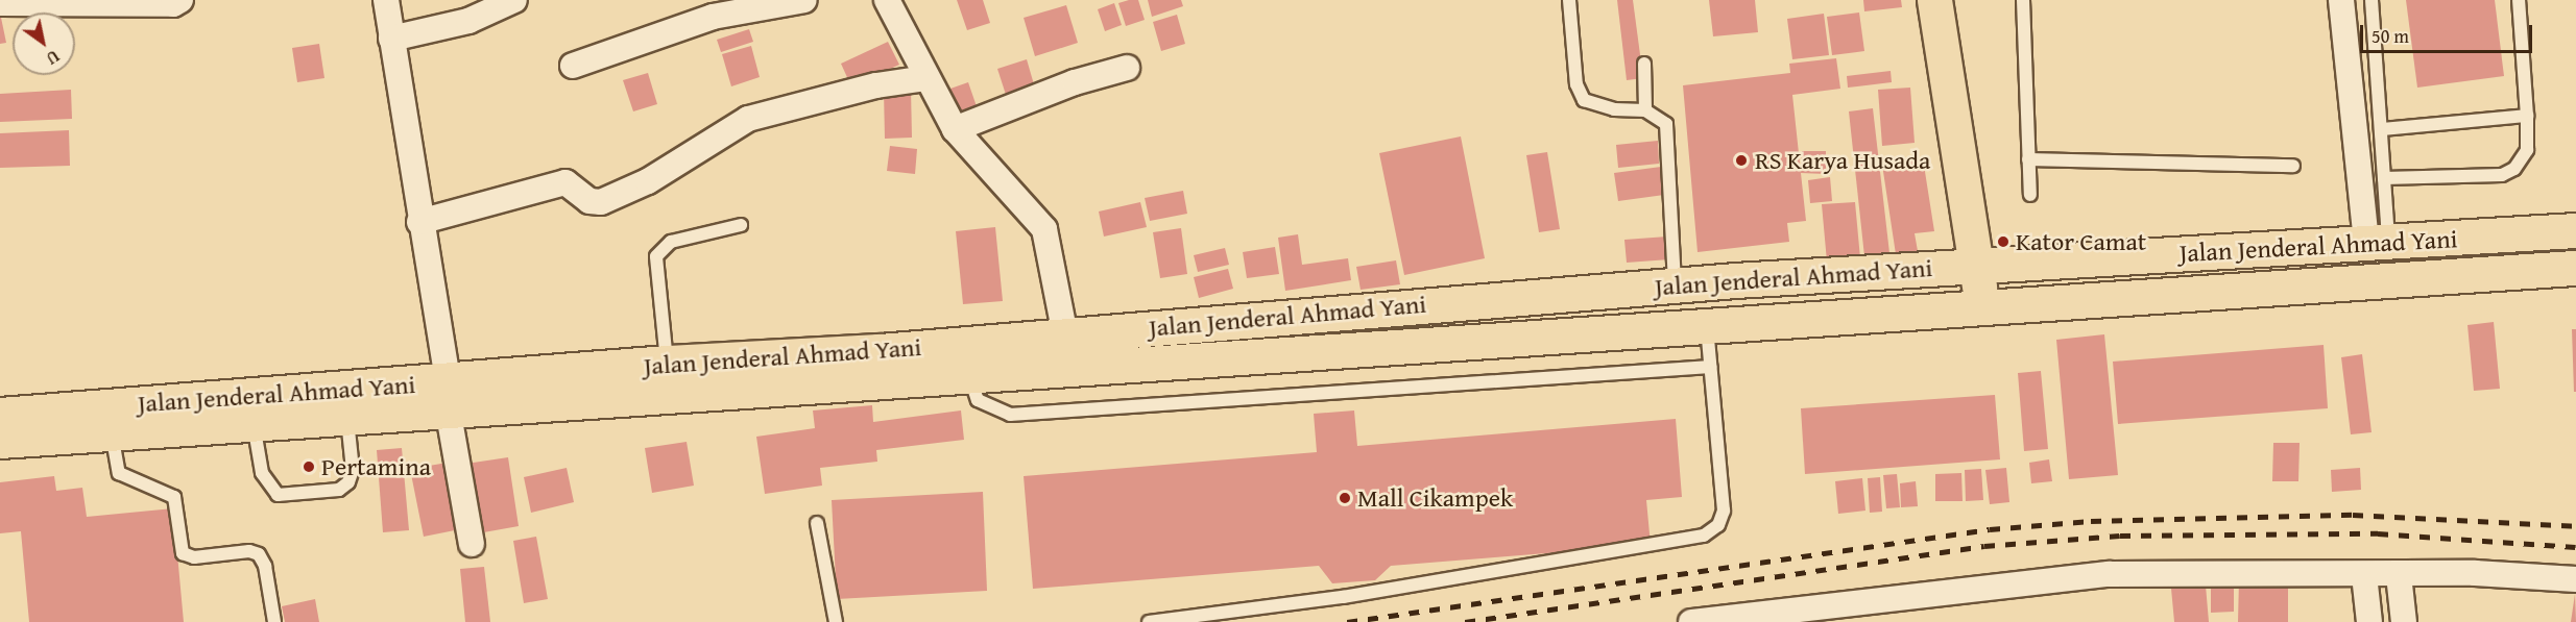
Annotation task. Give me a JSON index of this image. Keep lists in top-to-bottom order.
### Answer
{
  "streets": {
    "highway": ["Jalan Jenderal Ahmad Yani"]
  },
  "places": [
    "RS Karya Husada",
    "Kator Camat",
    "Pertamina",
    "Mall Cikampek"
  ],
  "scale_bar": "50 m",
  "north": "bottom right"
}
